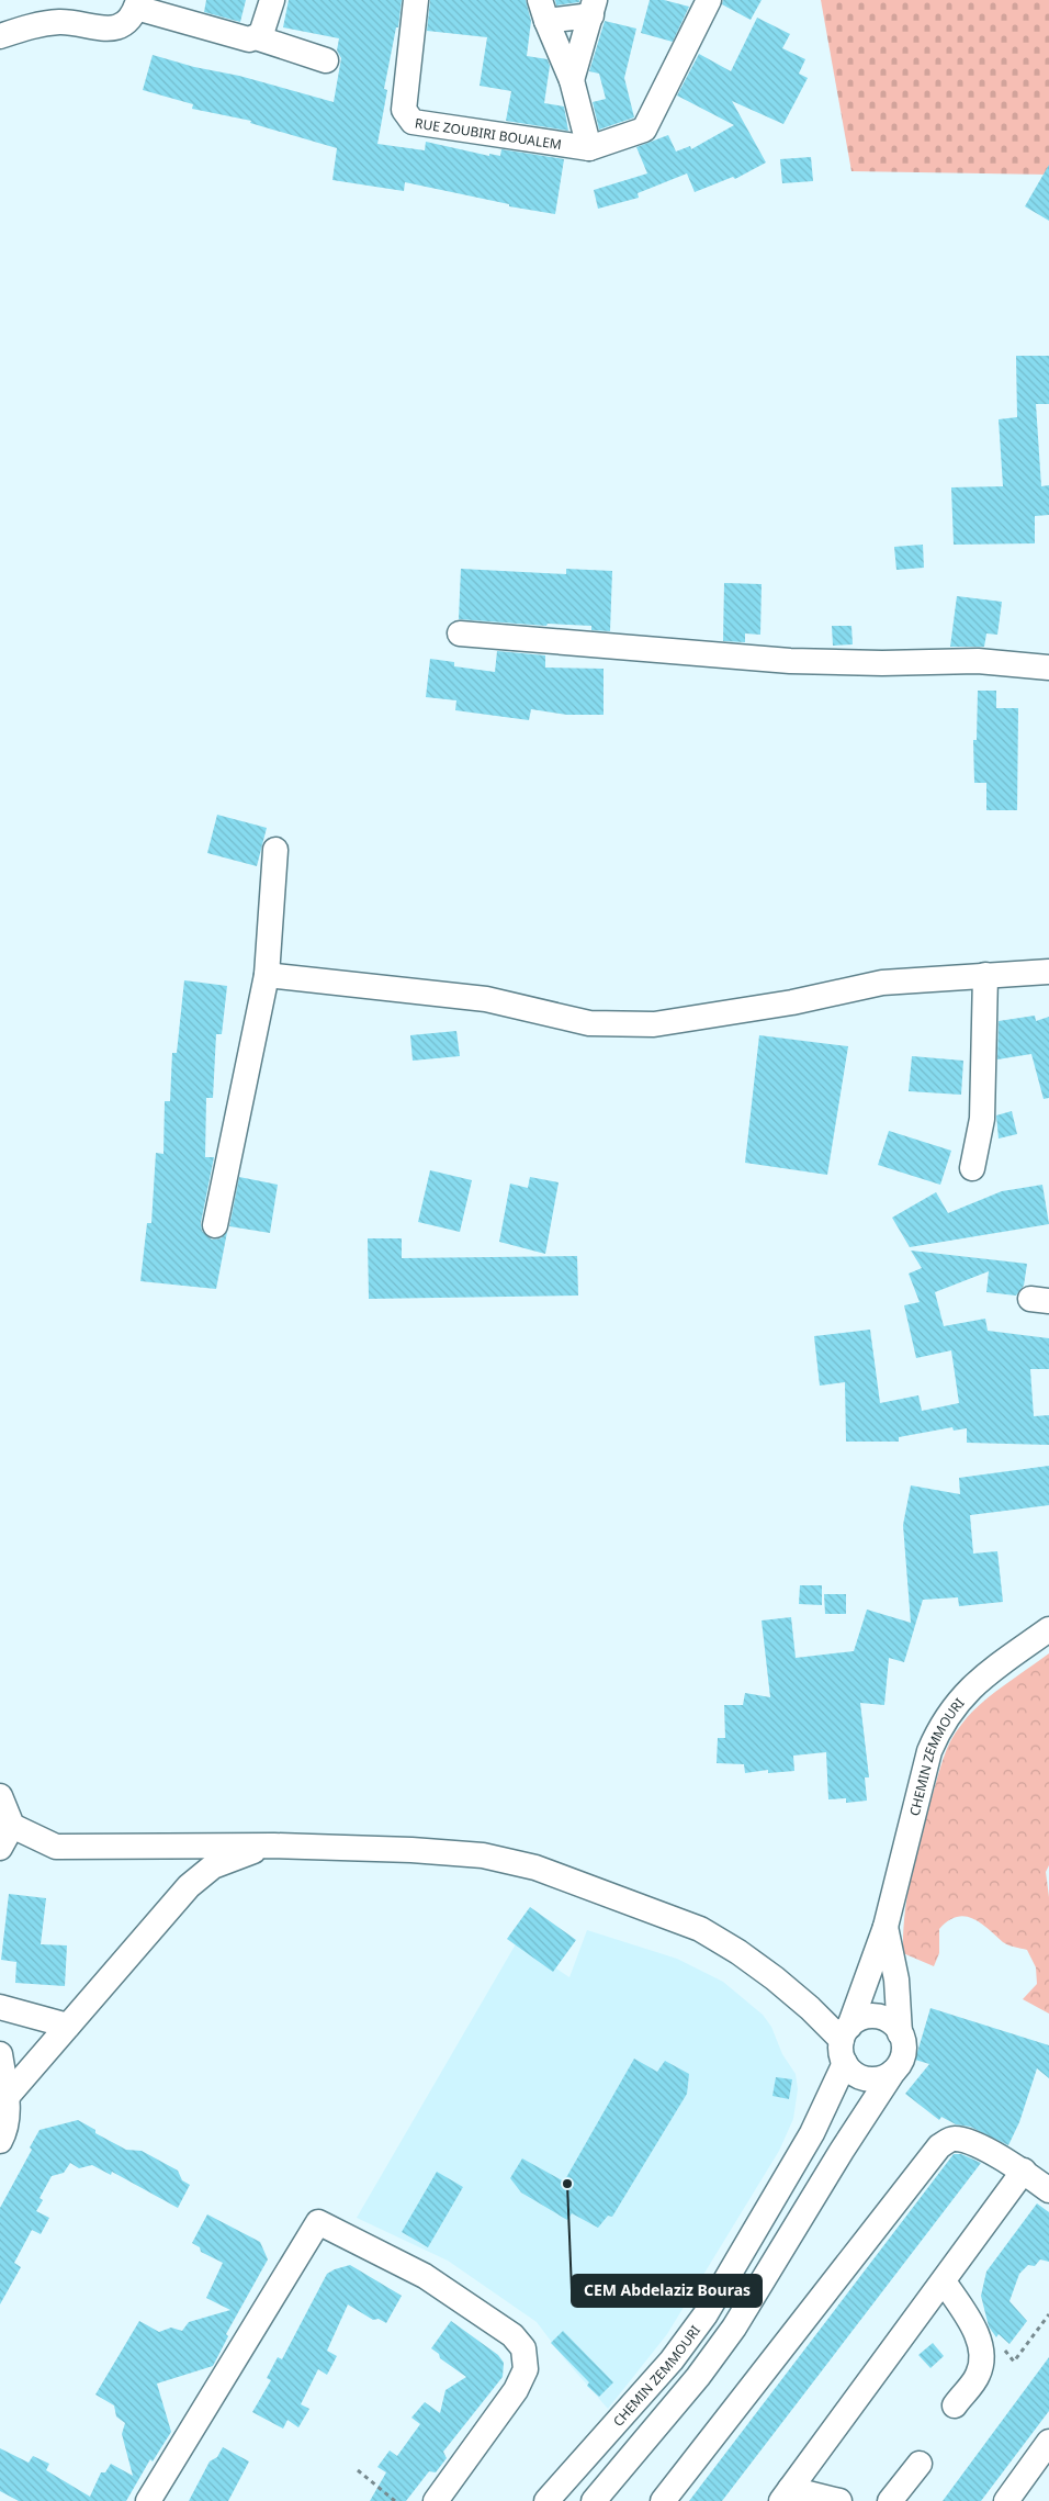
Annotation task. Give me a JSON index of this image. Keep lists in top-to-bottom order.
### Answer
{
  "streets": {
    "street": ["RUE ZOUBIRI BOUALEM", "CHEMIN ZEMMOURI"]
  },
  "places": ["CEM Abdelaziz Bouras"]
}
